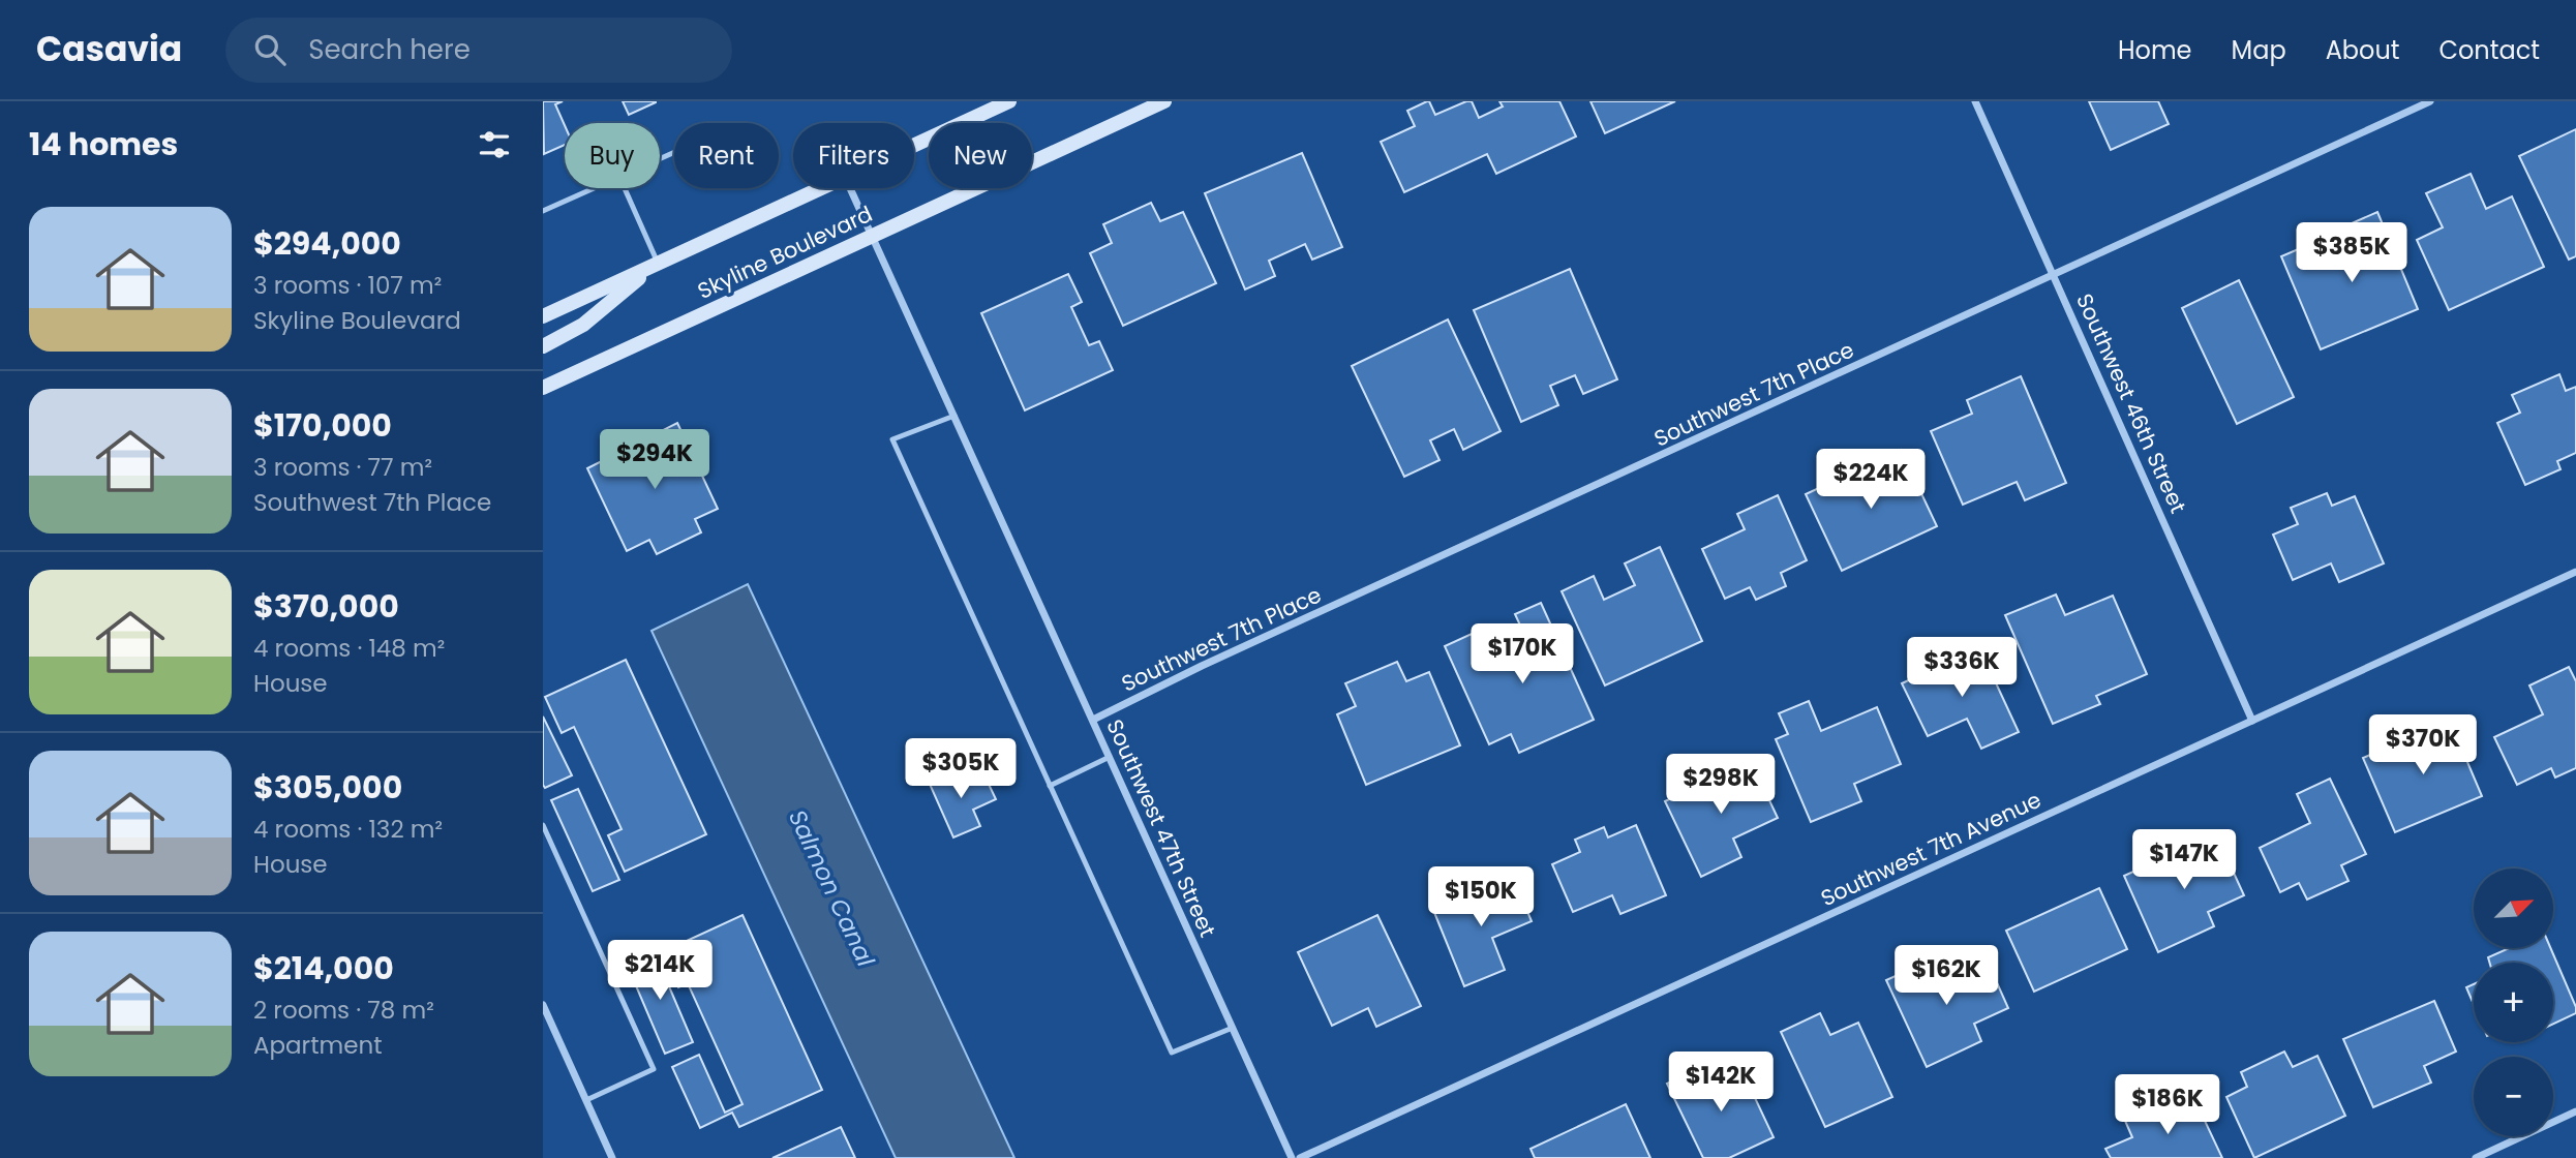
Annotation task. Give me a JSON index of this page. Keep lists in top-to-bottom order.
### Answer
{
  "streets": {
    "street": [
      "Skyline Boulevard",
      "Southwest 7th Place",
      "Southwest 46th Street",
      "Southwest 47th Street",
      "Southwest 7th Avenue"
    ]
  },
  "crossings": [
    ["Skyline Boulevard", "Southwest 47th Street"],
    ["Southwest 7th Place", "Southwest 46th Street"],
    ["Southwest 7th Place", "Southwest 47th Street"],
    ["Southwest 46th Street", "Southwest 7th Avenue"]
  ],
  "water": ["Salmon Canal"],
  "north": "top right",
  "page": {
    "header": "Casavia",
    "search": "Search here",
    "nav": [
      "Home",
      "Map",
      "About",
      "Contact"
    ],
    "heading": "14 homes",
    "chip": [
      "Buy",
      "Rent",
      "Filters",
      "New"
    ],
    "list": [
      {
        "name": "$294,000",
        "note": "3 rooms · 107 m² · Skyline Boulevard"
      },
      {
        "name": "$170,000",
        "note": "3 rooms · 77 m² · Southwest 7th Place"
      },
      {
        "name": "$370,000",
        "note": "4 rooms · 148 m² · House"
      },
      {
        "name": "$305,000",
        "note": "4 rooms · 132 m² · House"
      },
      {
        "name": "$214,000",
        "note": "2 rooms · 78 m² · Apartment"
      }
    ],
    "price": [
      "$385K",
      "$294K",
      "$224K",
      "$170K",
      "$336K",
      "$370K",
      "$305K",
      "$298K",
      "$147K",
      "$150K",
      "$214K",
      "$162K",
      "$142K",
      "$186K"
    ],
    "map_buttons": ["+", "−"]
  }
}
